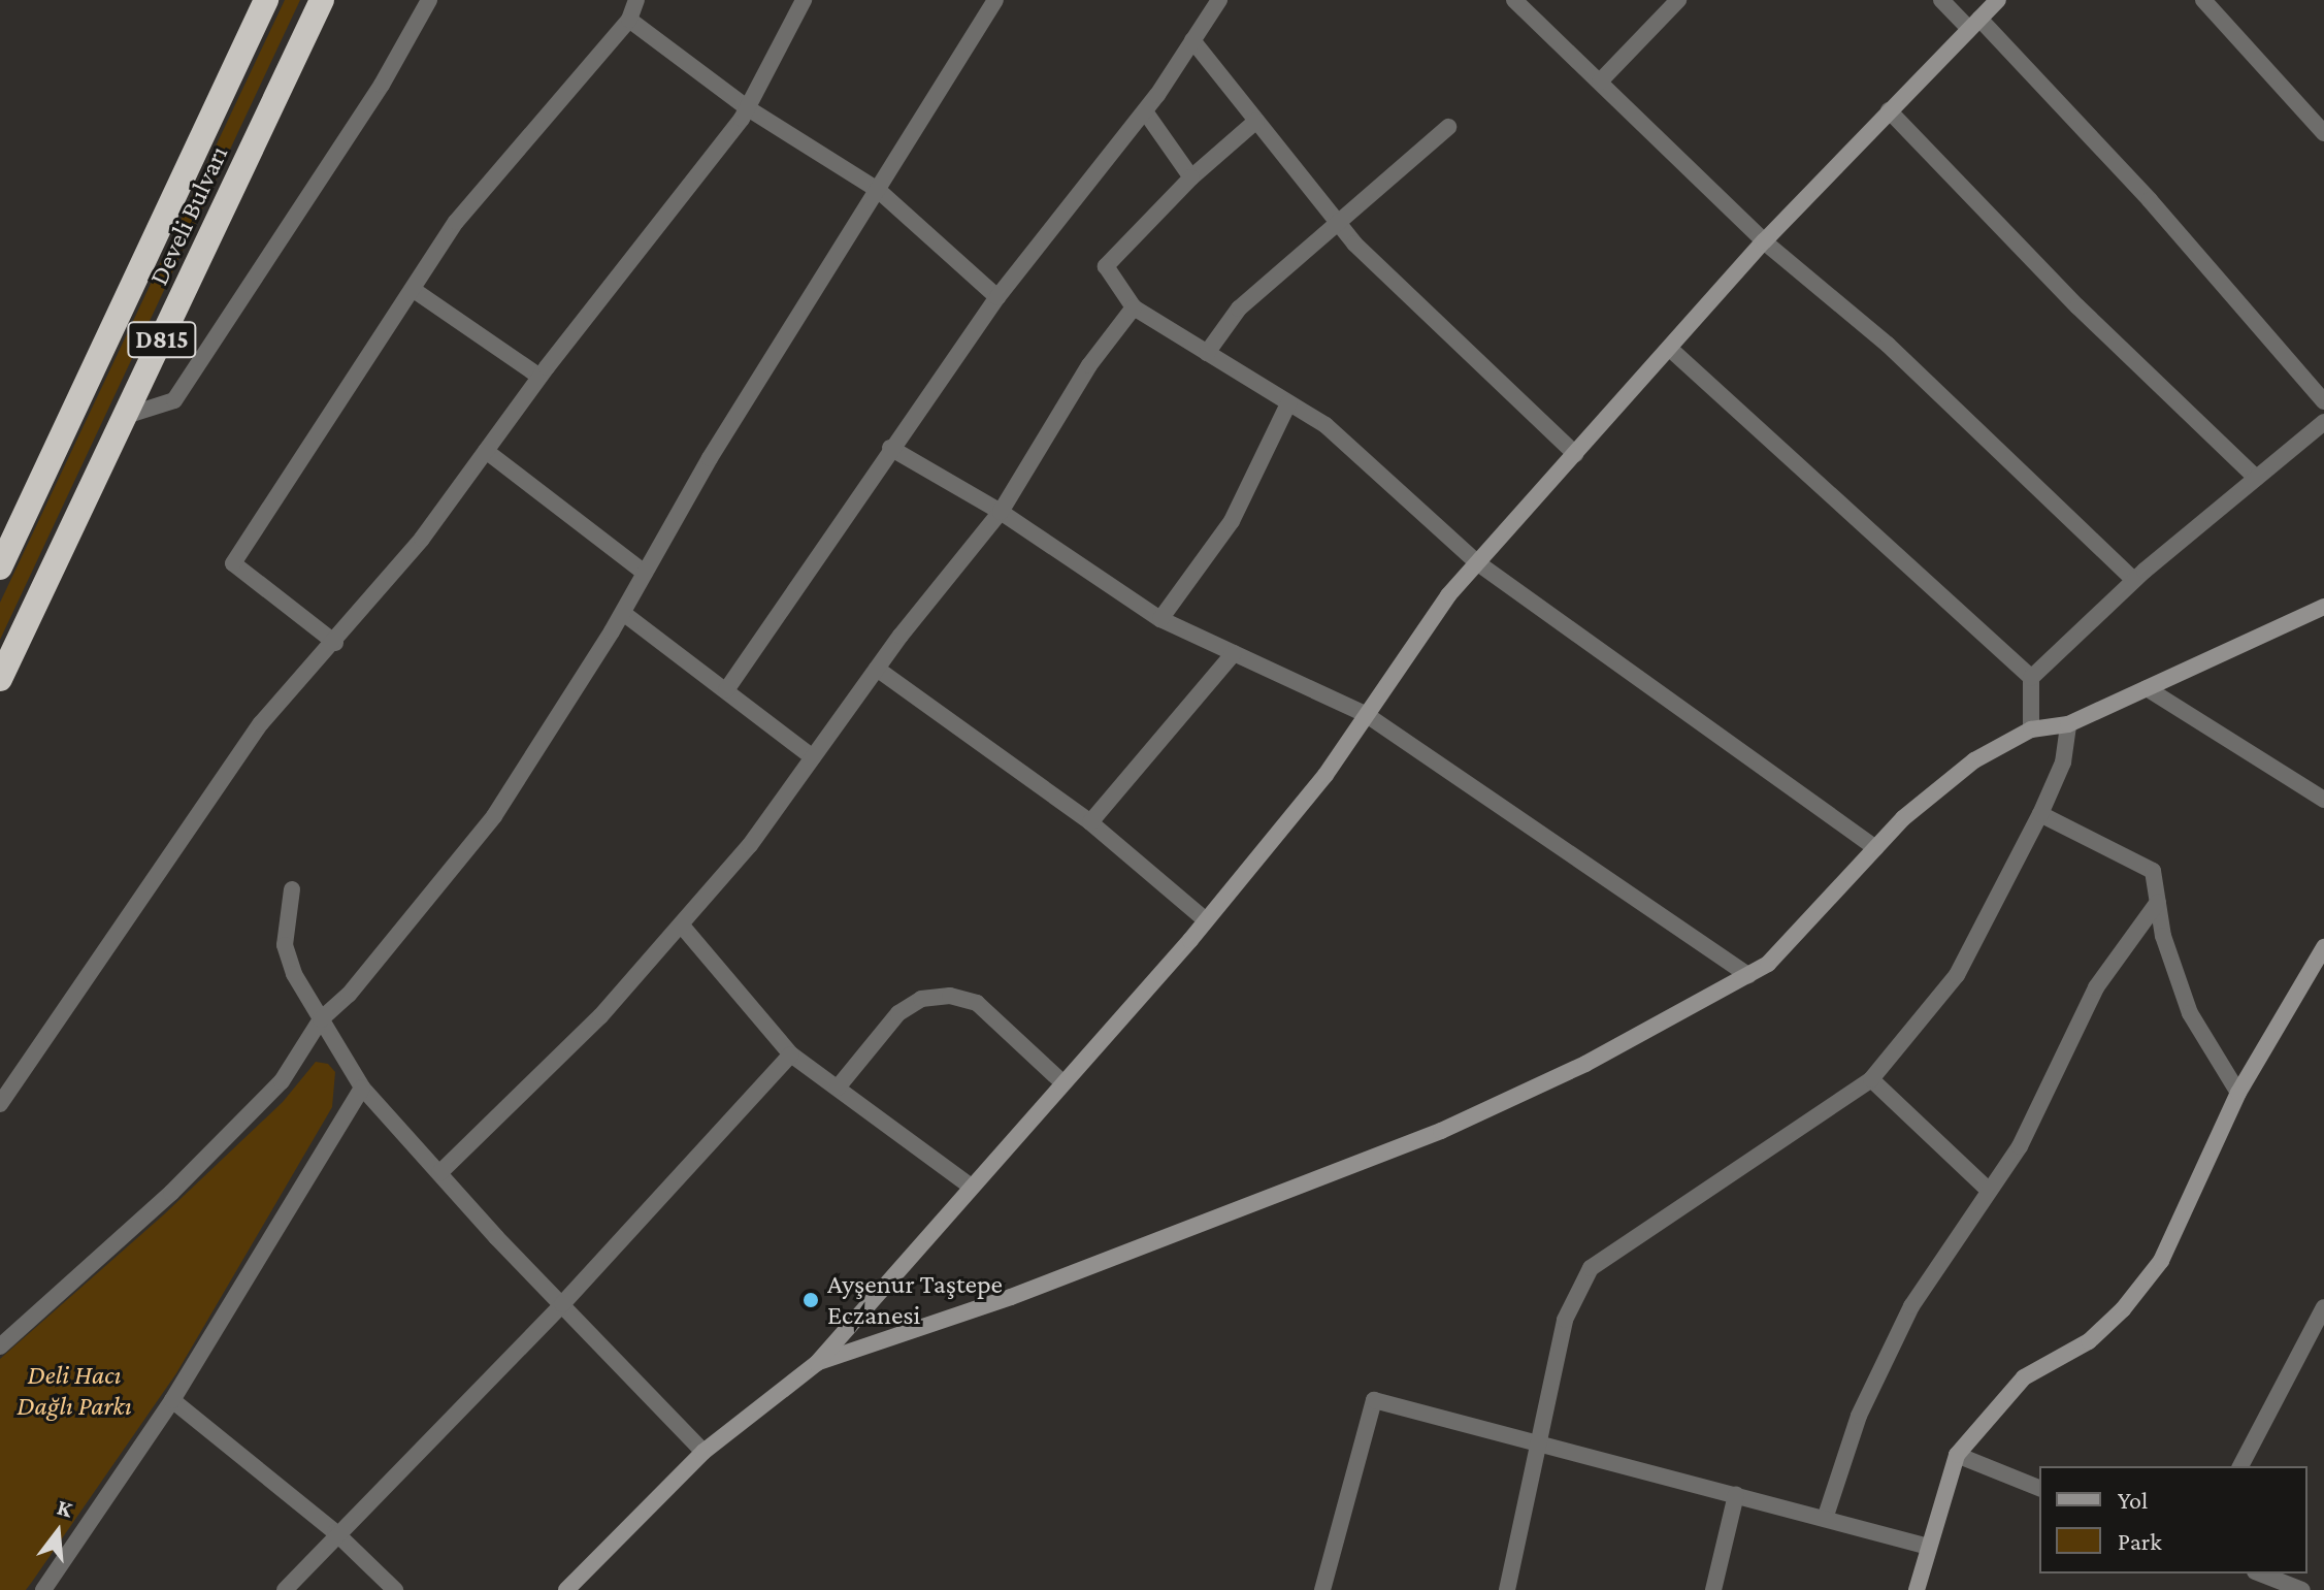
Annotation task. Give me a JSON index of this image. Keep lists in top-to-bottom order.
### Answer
{
  "streets": {
    "highway": ["Develi Bulvarı", "D815"]
  },
  "parks": ["Deli Hacı Dağlı Parkı"],
  "places": ["Ayşenur Taştepe Eczanesi"],
  "legend": ["Yol", "Park"],
  "north": "top"
}
